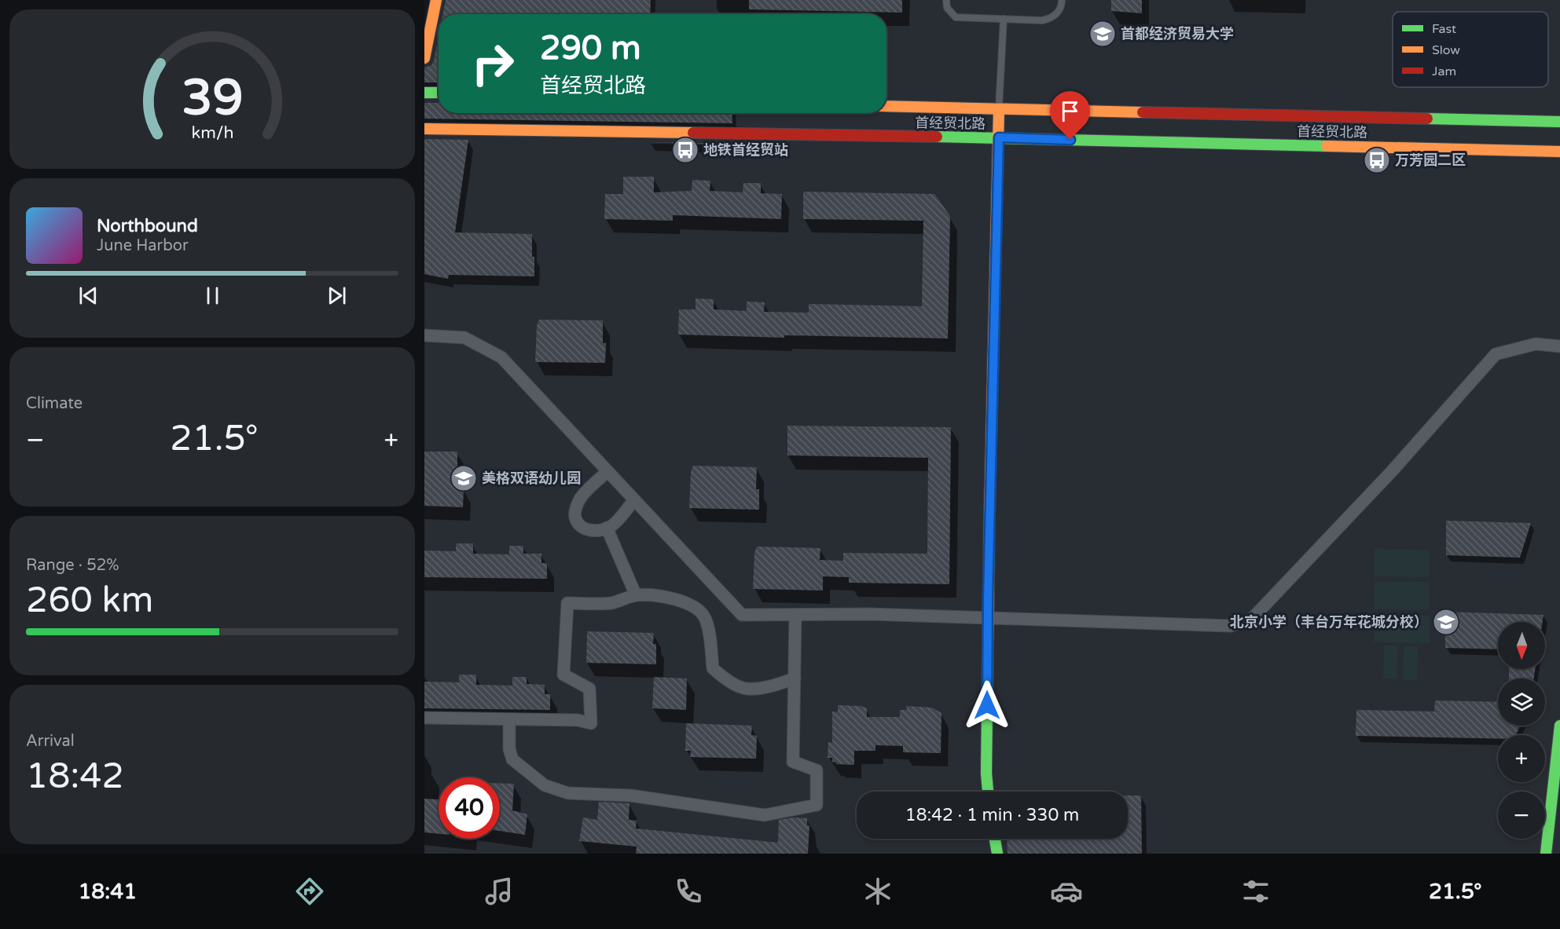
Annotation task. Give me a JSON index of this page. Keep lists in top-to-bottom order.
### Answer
{
  "streets": {
    "street": ["首经贸北路"]
  },
  "places": {
    "school or university": ["首都经济贸易大学", "美格双语幼儿园", "北京小学（丰台万年花城分校）"],
    "bus stop": ["地铁首经贸站", "万芳园二区"]
  },
  "legend": ["Fast", "Slow", "Jam"],
  "north": "bottom",
  "page": {
    "turn": ["290 m", "首经贸北路"],
    "song": ["Northbound", "June Harbor"],
    "tile": [
      "Climate",
      ["Range · 52%", "260 km"],
      ["Arrival", "18:42"]
    ],
    "heat": ["−", "21.5°", "+"],
    "map_buttons": ["+", "−"],
    "limit": "40",
    "trip": "18:42 · 1 min · 330 m",
    "tabs": ["18:41", "21.5°"],
    "gauge": ["39", "km/h"]
  }
}
